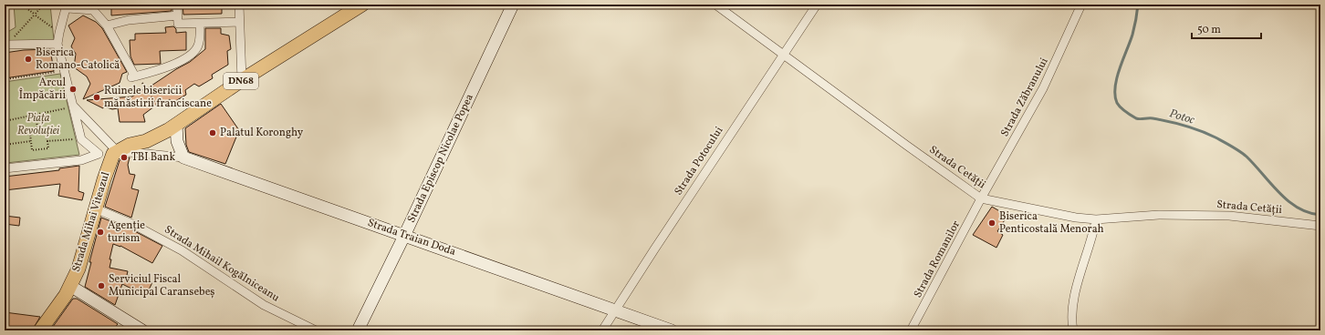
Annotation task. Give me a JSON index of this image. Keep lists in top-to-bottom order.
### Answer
{
  "streets": {
    "main road": [
      "DN68",
      "Strada Episcop Nicolae Popea",
      "Strada Mihai Viteazul",
      "Strada Traian Doda"
    ],
    "street": [
      "Strada Zăbranului",
      "Strada Potocului",
      "Strada Cetății",
      "Strada Romanilor",
      "Strada Mihail Kogălniceanu"
    ]
  },
  "crossings": [
    ["DN68", "Strada Mihai Viteazul"],
    ["Strada Zăbranului", "Strada Cetății"],
    ["Strada Zăbranului", "Strada Romanilor"],
    ["Strada Episcop Nicolae Popea", "Strada Traian Doda"],
    ["Strada Potocului", "Strada Cetății"],
    ["Strada Potocului", "Strada Traian Doda"],
    ["Strada Cetății", "Strada Romanilor"],
    ["Strada Mihai Viteazul", "Strada Mihail Kogălniceanu"]
  ],
  "water": ["Potoc"],
  "parks": ["Piața Revoluției"],
  "places": [
    "Biserica Romano-Catolică",
    "Arcul Împăcării",
    "Ruinele bisericii mănăstirii franciscane",
    "Palatul Koronghy",
    "TBI Bank",
    "Biserica Penticostală Menorah",
    "Agenție turism",
    "Serviciul Fiscal Municipal Caransebeș"
  ],
  "scale_bar": "50 m"
}
